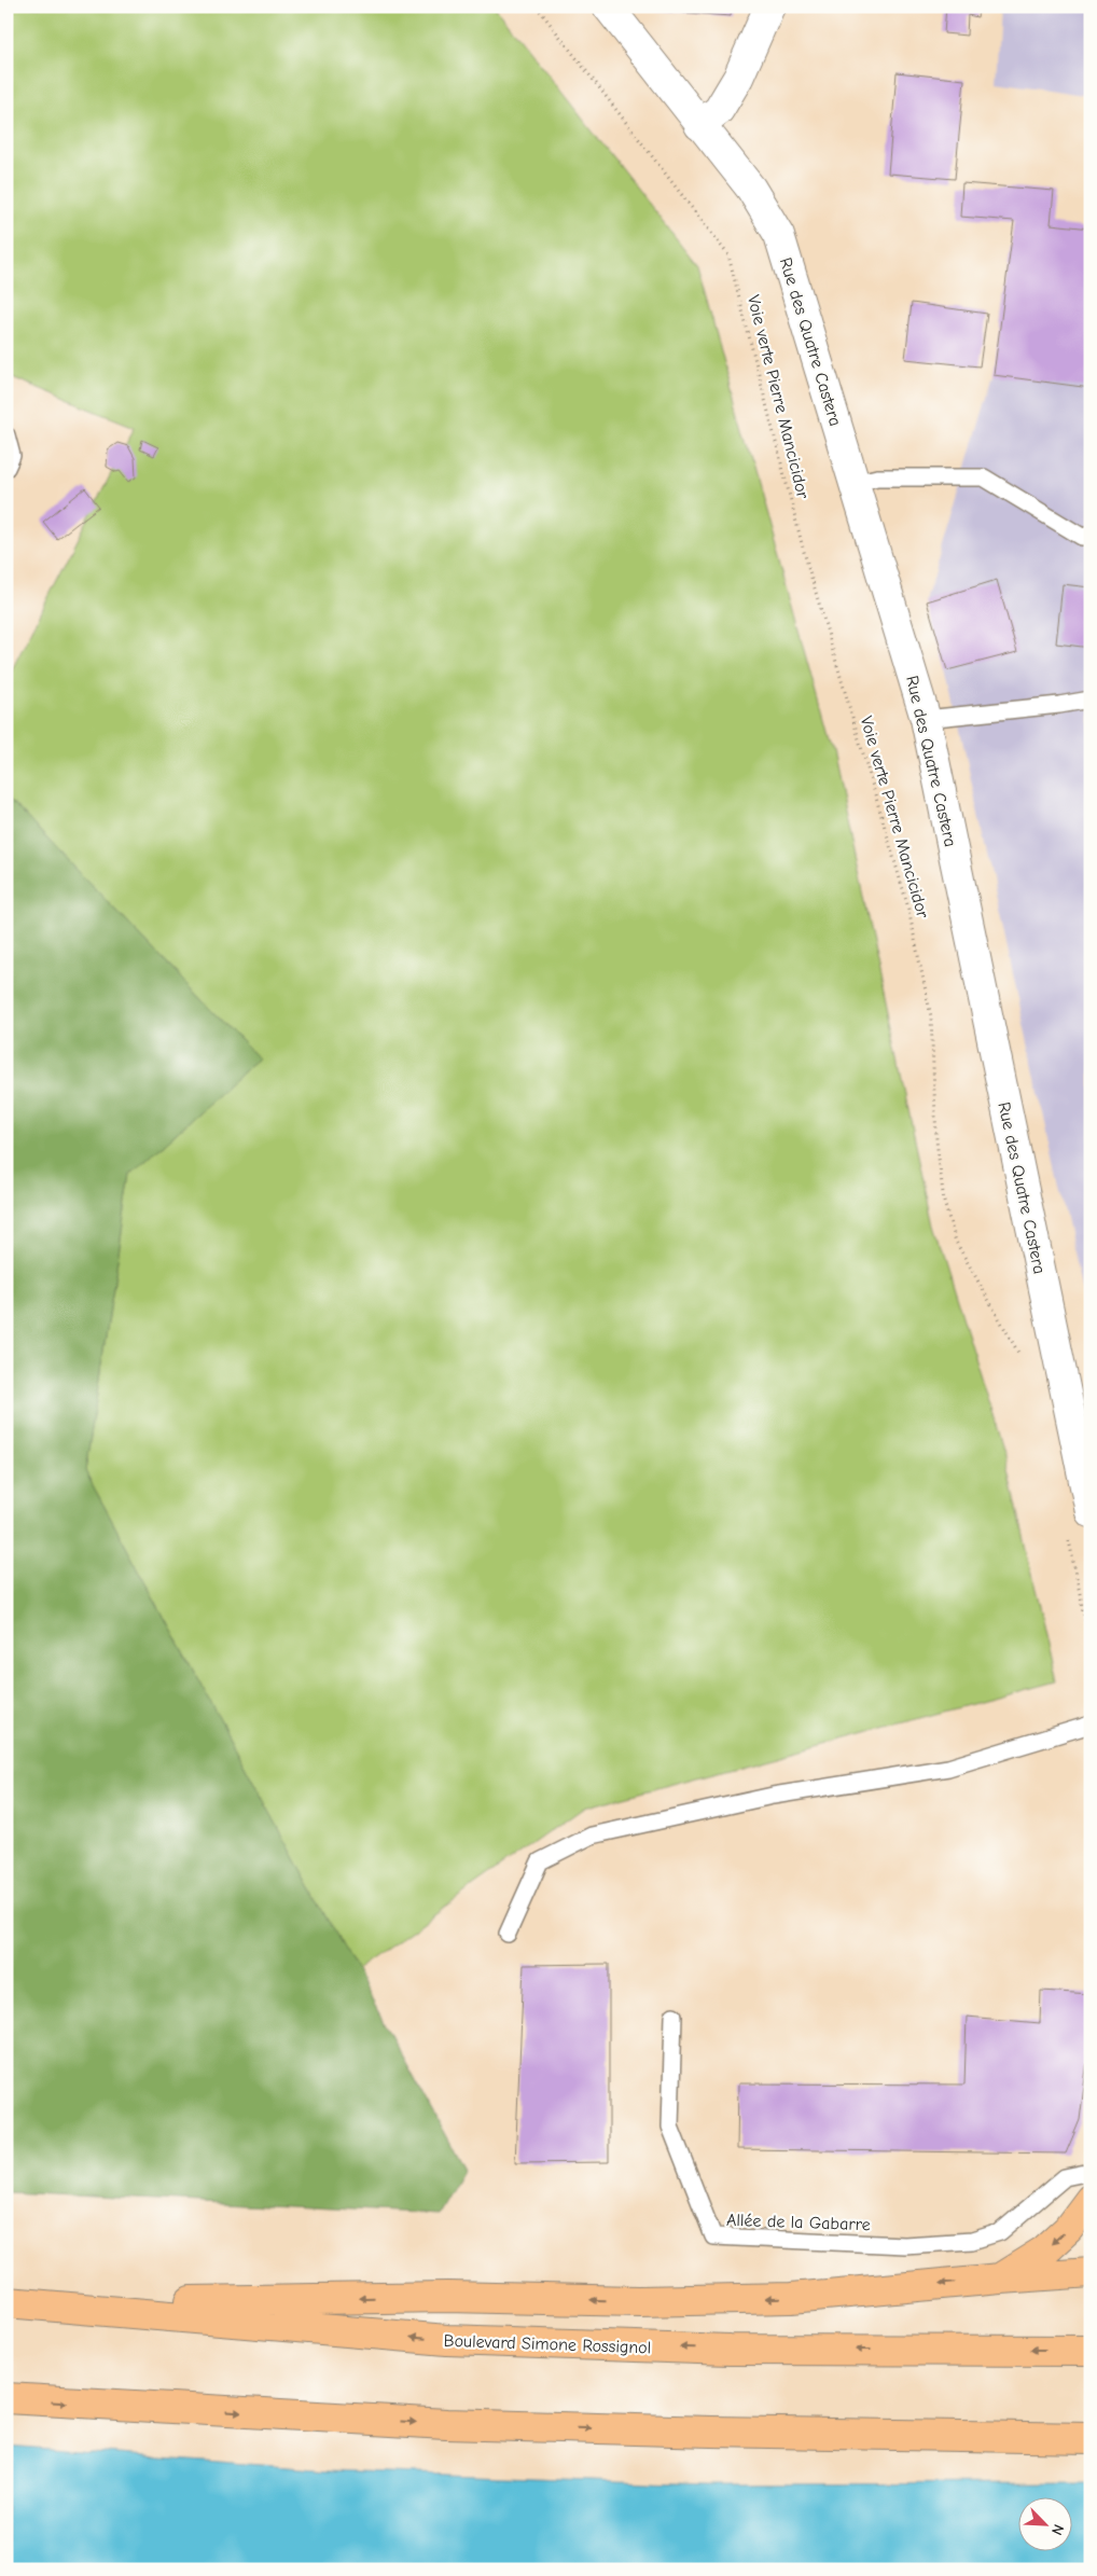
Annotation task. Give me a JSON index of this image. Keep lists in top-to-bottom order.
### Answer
{
  "streets": {
    "main road": ["Boulevard Simone Rossignol"],
    "street": ["Rue des Quatre Castera"],
    "lane": ["Allée de la Gabarre"],
    "path": ["Voie verte Pierre Mancicidor"]
  },
  "north": "bottom right"
}
